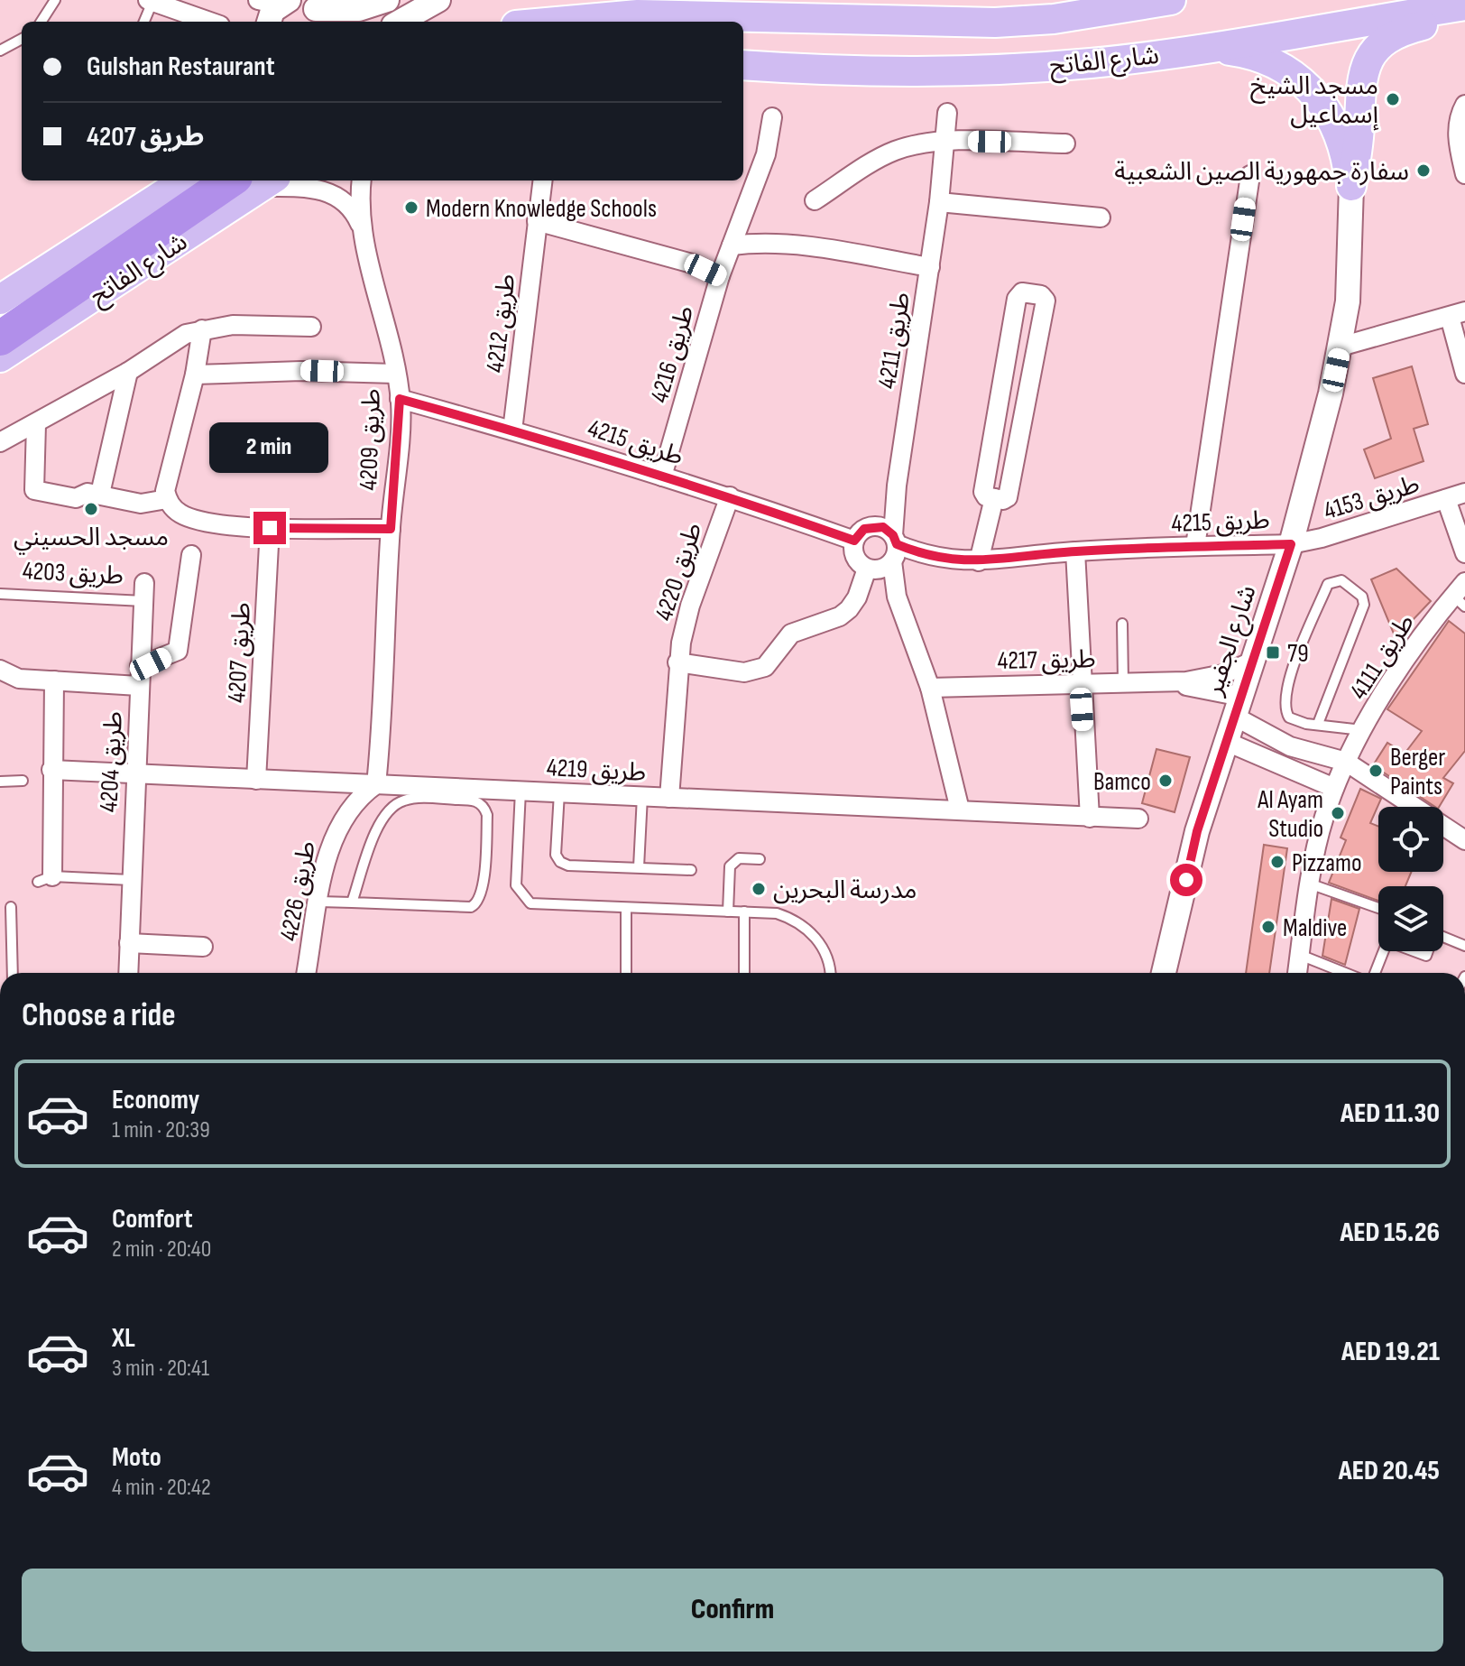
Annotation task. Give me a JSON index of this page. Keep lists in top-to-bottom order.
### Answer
{
  "streets": {
    "main road": ["شارع الفاتح"],
    "street": [
      "طريق 4212",
      "طريق 4211",
      "طريق 4216",
      "طريق 4209",
      "طريق 4215",
      "طريق 4153",
      "طريق 4220",
      "شارع الجفير",
      "طريق 4207",
      "طريق 4111",
      "طريق 4217",
      "طريق 4204",
      "طريق 4219",
      "طريق 4226"
    ],
    "lane": ["طريق 4203"]
  },
  "crossings": [
    ["طريق 4212", "طريق 4215"],
    ["طريق 4211", "طريق 4215"],
    ["طريق 4211", "طريق 4217"],
    ["طريق 4211", "طريق 4219"],
    ["طريق 4216", "طريق 4215"],
    ["طريق 4209", "طريق 4215"],
    ["طريق 4209", "طريق 4219"],
    ["طريق 4209", "طريق 4226"],
    ["طريق 4215", "طريق 4153"],
    ["طريق 4215", "طريق 4220"],
    ["طريق 4215", "شارع الجفير"],
    ["طريق 4153", "شارع الجفير"],
    ["طريق 4220", "طريق 4219"],
    ["طريق 4203", "طريق 4204"],
    ["شارع الجفير", "طريق 4217"],
    ["طريق 4207", "طريق 4219"],
    ["طريق 4204", "طريق 4219"],
    ["طريق 4219", "طريق 4226"]
  ],
  "places": {
    "other": [
      "مسجد الشيخ إسماعيل",
      "سفارة جمهورية الصين الشعبية",
      "Modern Knowledge Schools",
      "مسجد الحسيني",
      "Berger Paints",
      "Bamco",
      "Al Ayam Studio",
      "Pizzamo",
      "مدرسة البحرين",
      "Maldive"
    ],
    "transit": ["79"]
  },
  "page": {
    "banner": ["Gulshan Restaurant", "طريق 4207"],
    "bubble": "2 min",
    "heading": "Choose a ride",
    "list": [
      {
        "name": "Economy",
        "note": "1 min · 20:39",
        "value": "AED 11.30"
      },
      {
        "name": "Comfort",
        "note": "2 min · 20:40",
        "value": "AED 15.26"
      },
      {
        "name": "XL",
        "note": "3 min · 20:41",
        "value": "AED 19.21"
      },
      {
        "name": "Moto",
        "note": "4 min · 20:42",
        "value": "AED 20.45"
      }
    ],
    "buttons": "Confirm"
  }
}
